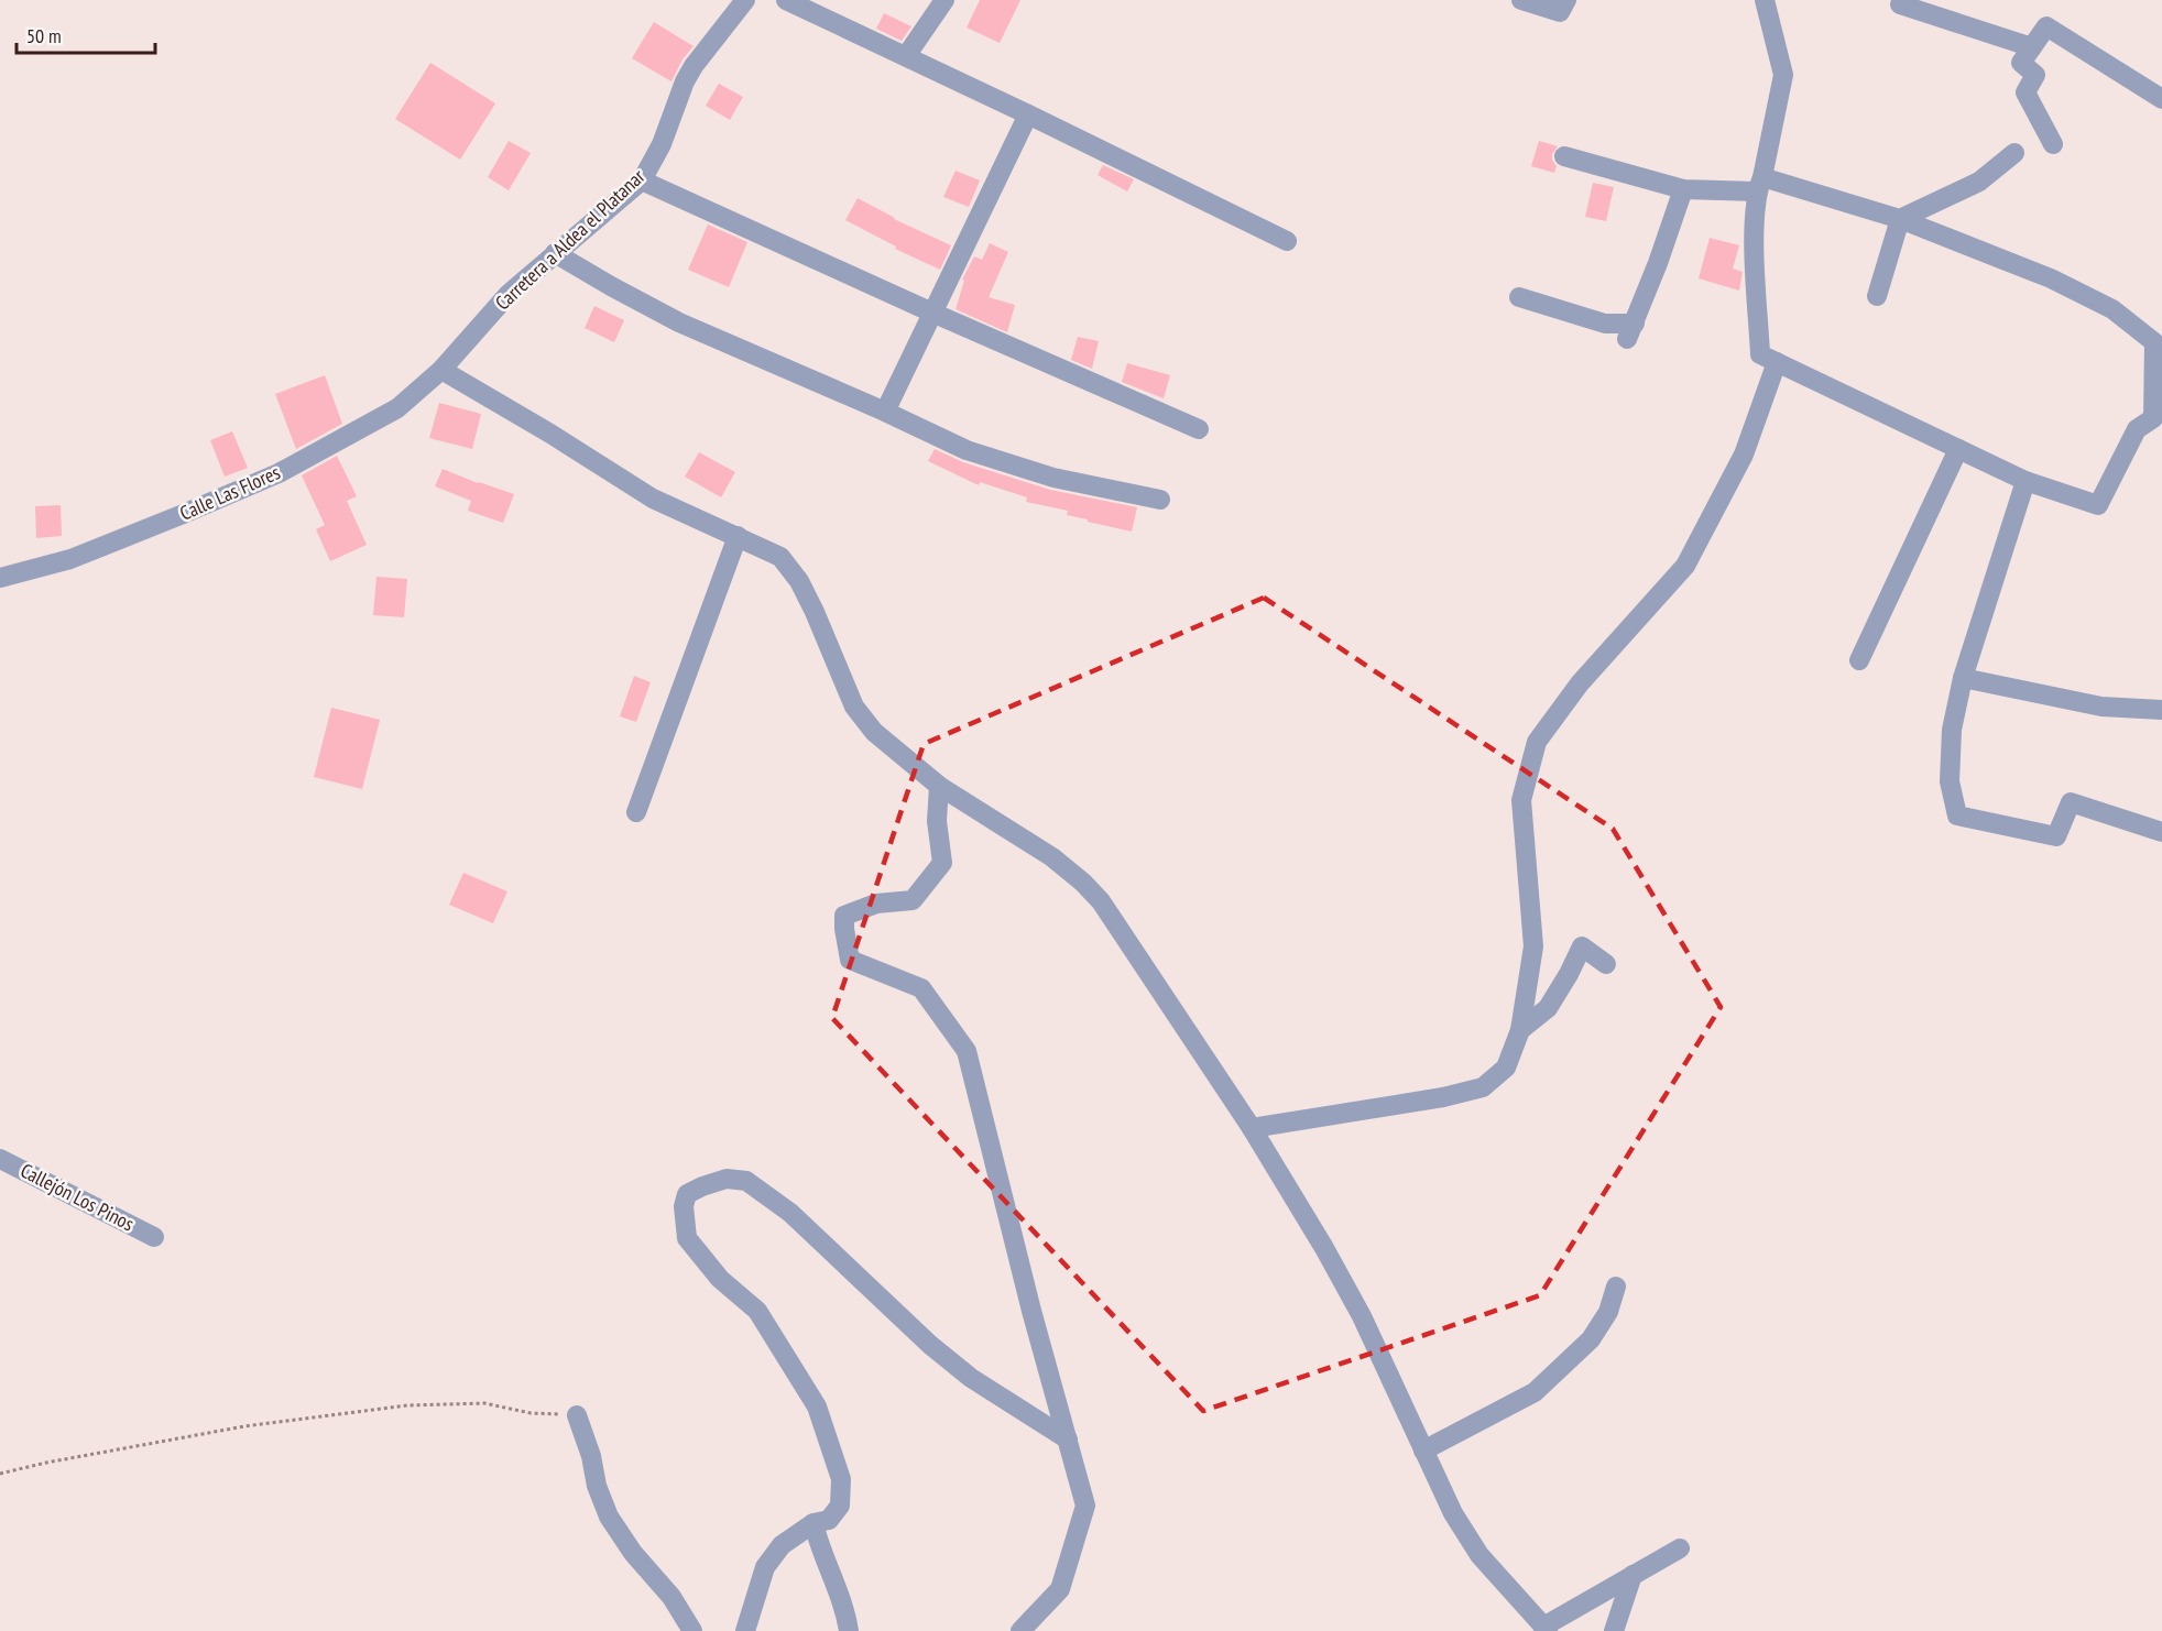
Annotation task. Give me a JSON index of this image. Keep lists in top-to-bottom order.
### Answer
{
  "streets": {
    "street": ["Carretera a Aldea el Platanar", "Calle Las Flores", "Callejón Los Pinos"]
  },
  "crossings": [
    ["Carretera a Aldea el Platanar", "Calle Las Flores"]
  ],
  "scale_bar": "50 m"
}
